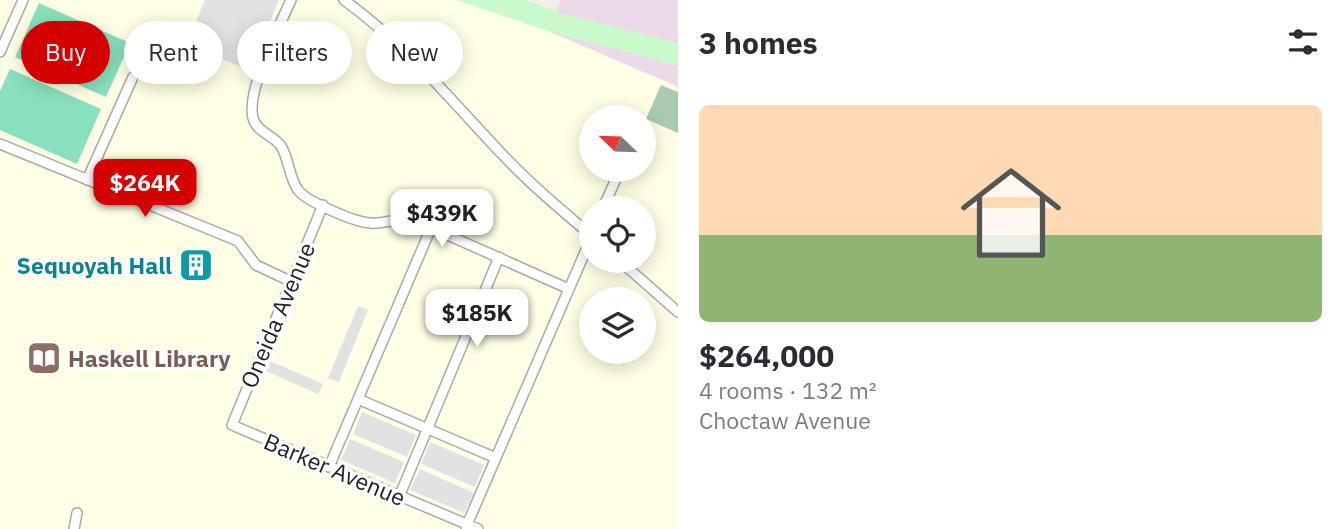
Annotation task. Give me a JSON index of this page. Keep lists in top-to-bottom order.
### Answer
{
  "streets": {
    "street": ["Oneida Avenue", "Barker Avenue"]
  },
  "crossings": [
    ["Oneida Avenue", "Barker Avenue"]
  ],
  "places": {
    "building": ["Sequoyah Hall"],
    "library": ["Haskell Library"]
  },
  "north": "top left",
  "page": {
    "heading": "3 homes",
    "chip": [
      "Buy",
      "Rent",
      "Filters",
      "New"
    ],
    "list": [
      {
        "name": "$264,000",
        "note": "4 rooms · 132 m² · Choctaw Avenue"
      }
    ],
    "price": ["$264K", "$439K", "$185K"]
  }
}
